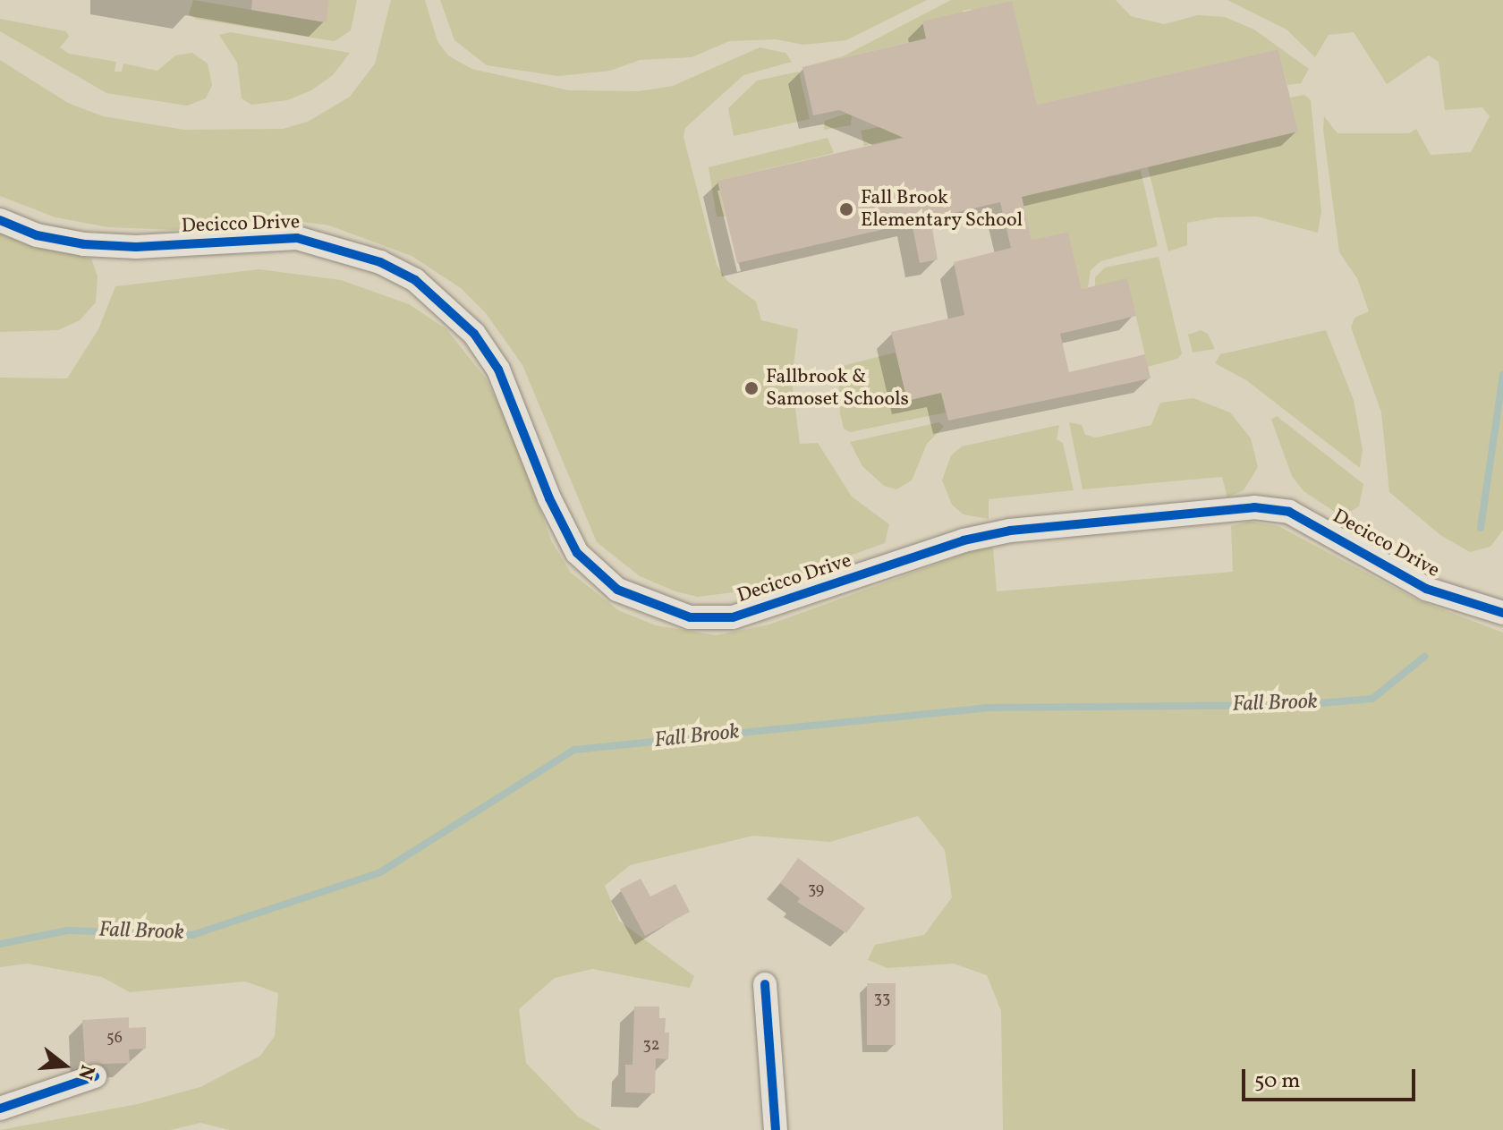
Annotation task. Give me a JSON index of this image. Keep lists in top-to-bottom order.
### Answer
{
  "streets": {
    "street": ["Decicco Drive"]
  },
  "water": ["Fall Brook"],
  "places": ["Fall Brook Elementary School", "Fallbrook & Samoset Schools"],
  "house_numbers": [
    "39",
    "33",
    "56",
    "32"
  ],
  "scale_bar": "50 m",
  "north": "right"
}
